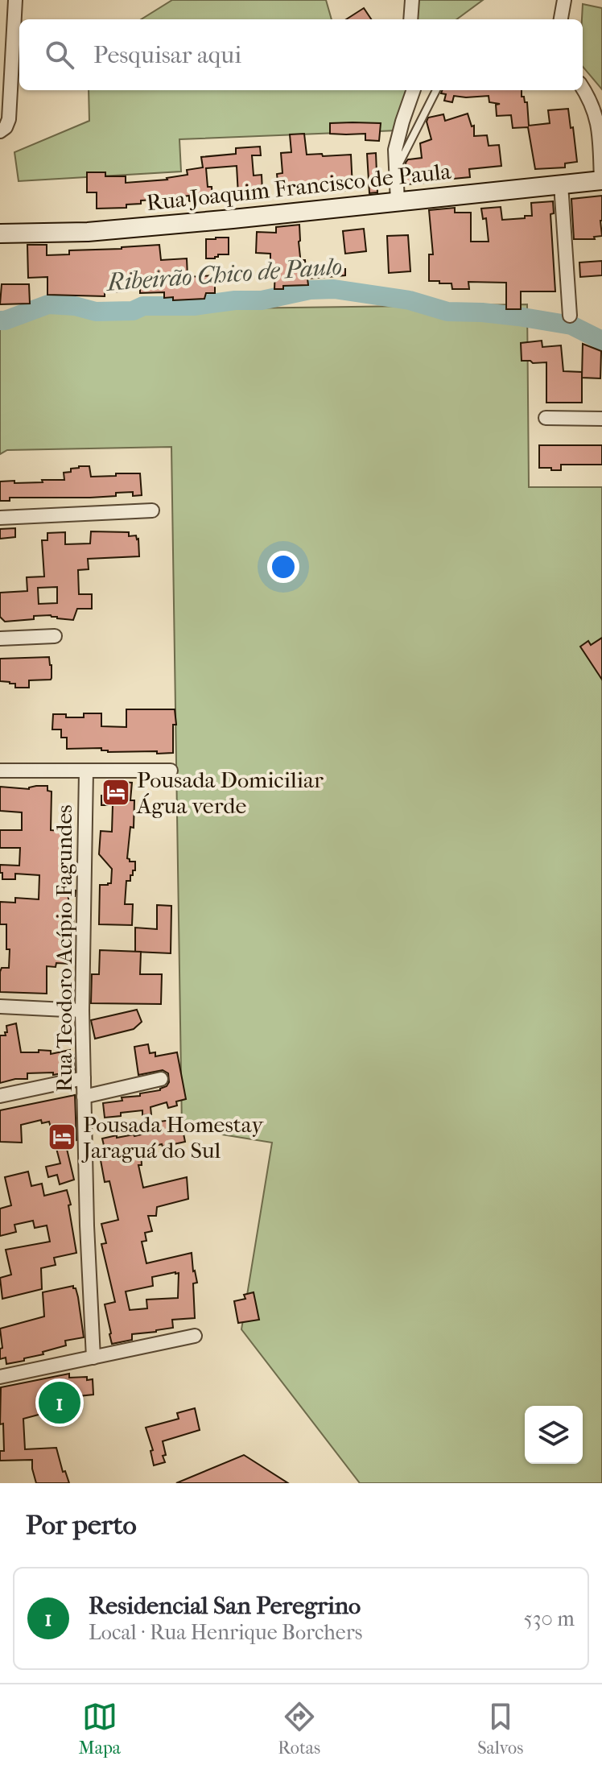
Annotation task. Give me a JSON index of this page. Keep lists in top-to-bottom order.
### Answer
{
  "streets": {
    "main road": ["Rua Joaquim Francisco de Paula"],
    "street": ["Rua Teodoro Acípio Fagundes"]
  },
  "water": ["Ribeirão Chico de Paulo"],
  "places": {
    "hotel": ["Pousada Domiciliar Água verde", "Pousada Homestay Jaraguá do Sul"]
  },
  "page": {
    "search": "Pesquisar aqui",
    "pins": "1",
    "heading": "Por perto",
    "list": [
      {
        "mark": "1",
        "name": "Residencial San Peregrino",
        "note": "Local · Rua Henrique Borchers",
        "value": "530 m"
      }
    ],
    "nav": ["Mapa", "Rotas", "Salvos"]
  }
}
